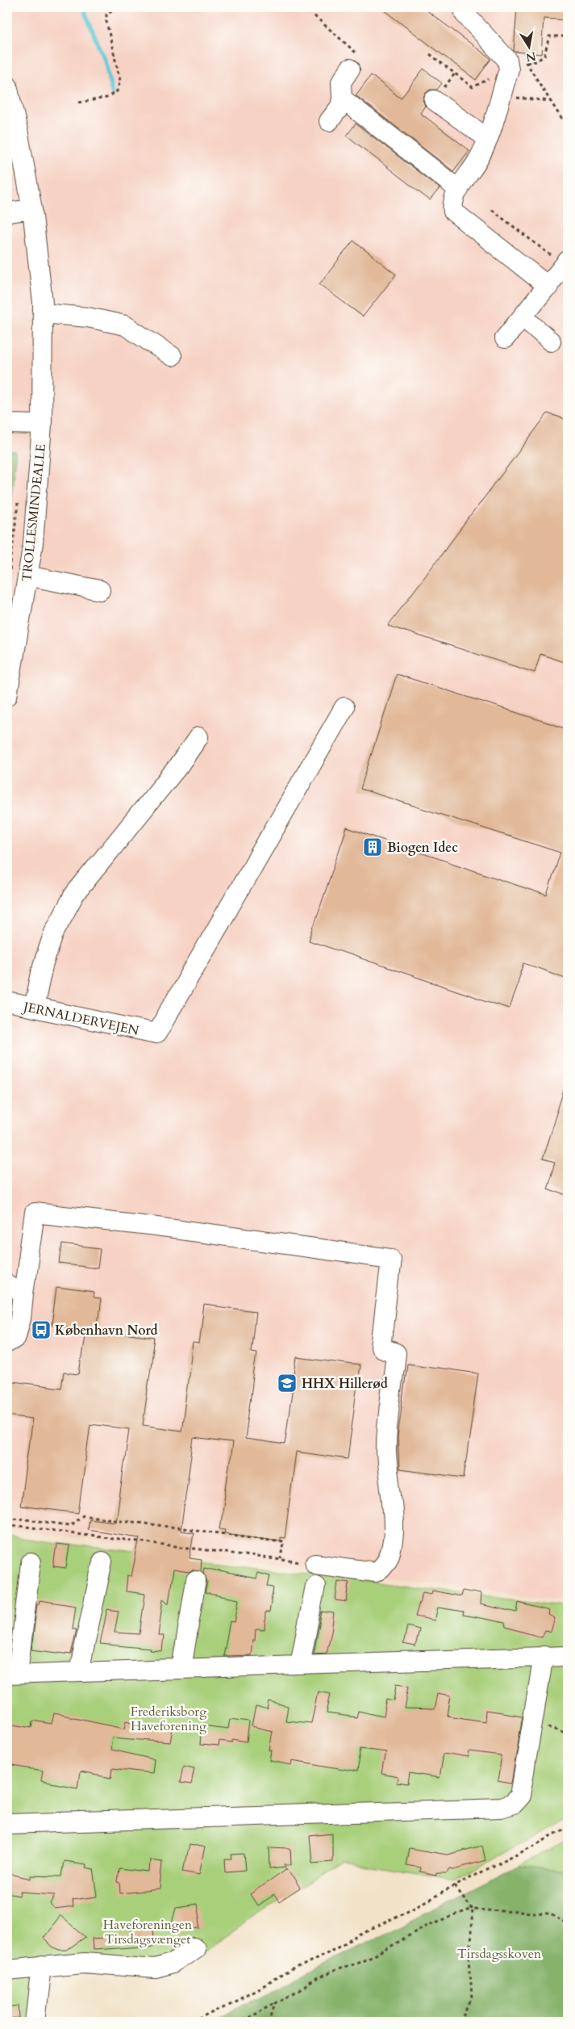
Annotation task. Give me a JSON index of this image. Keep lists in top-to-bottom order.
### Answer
{
  "streets": {
    "street": ["TROLLESMINDEALLE", "JERNALDERVEJEN"]
  },
  "parks": ["Frederiksborg Haveforening", "Haveforeningen Tirsdagsvænget", "Tirsdagsskoven"],
  "places": {
    "building": ["Biogen Idec"],
    "bus stop": ["København Nord"],
    "school or university": ["HHX Hillerød"]
  },
  "north": "bottom"
}
